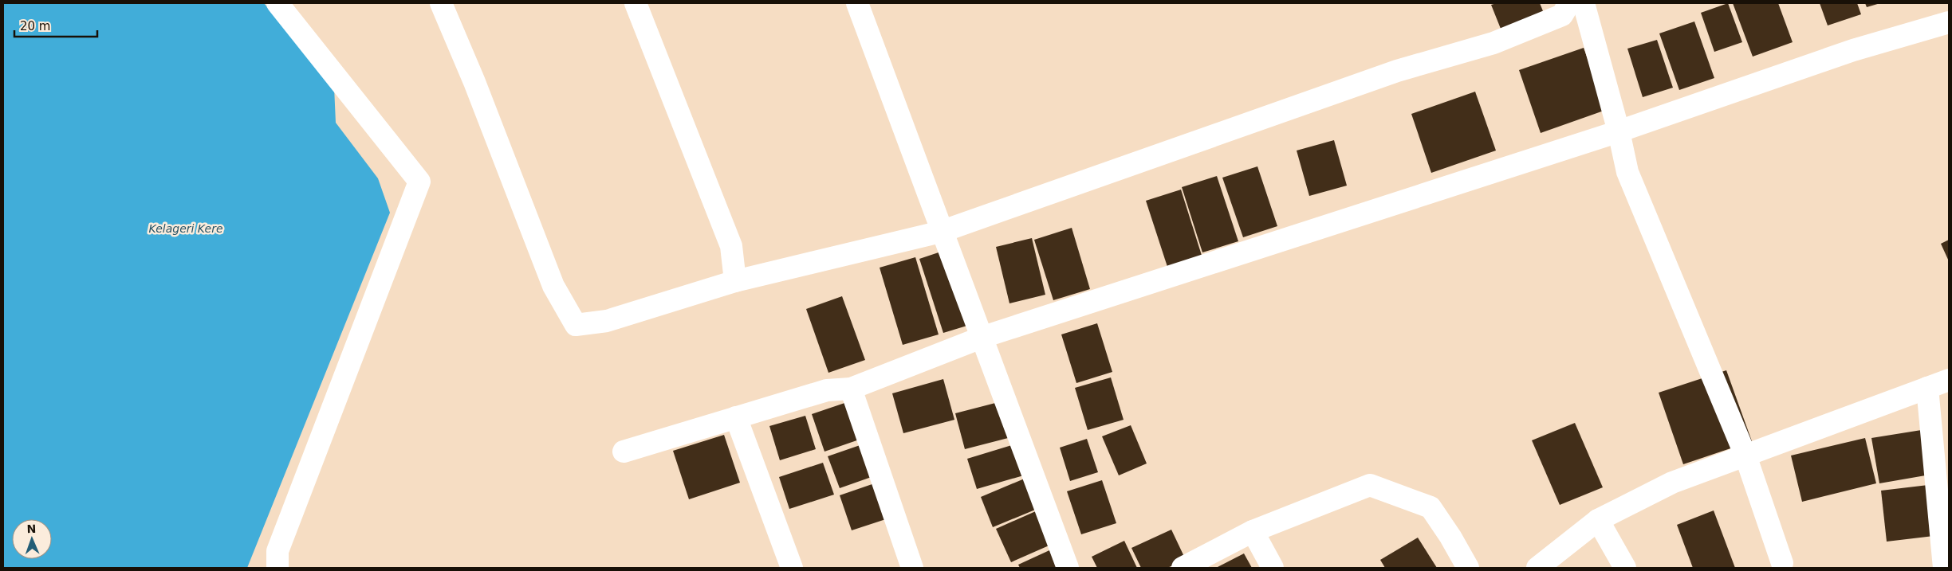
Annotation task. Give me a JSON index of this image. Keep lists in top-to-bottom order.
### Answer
{
  "water": ["Kelageri Kere"],
  "scale_bar": "20 m",
  "north": "top"
}
